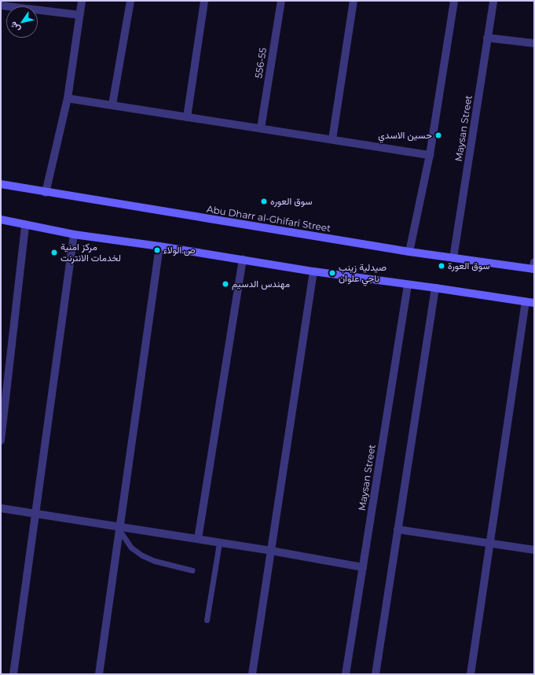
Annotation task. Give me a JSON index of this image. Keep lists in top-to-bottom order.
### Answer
{
  "streets": {
    "main road": ["Abu Dharr al-Ghifari Street"],
    "street": ["556-55", "Maysan Street"]
  },
  "crossings": [
    ["Maysan Street", "Abu Dharr al-Ghifari Street"]
  ],
  "places": [
    "حسين الاسدي",
    "سوق العوره",
    "ص.الولاء",
    "مركز امنية لخدمات الانترنت",
    "سوق العورة",
    "صيدلية زينب ناجي علوان",
    "مهندس الدسيم"
  ],
  "north": "bottom left"
}
